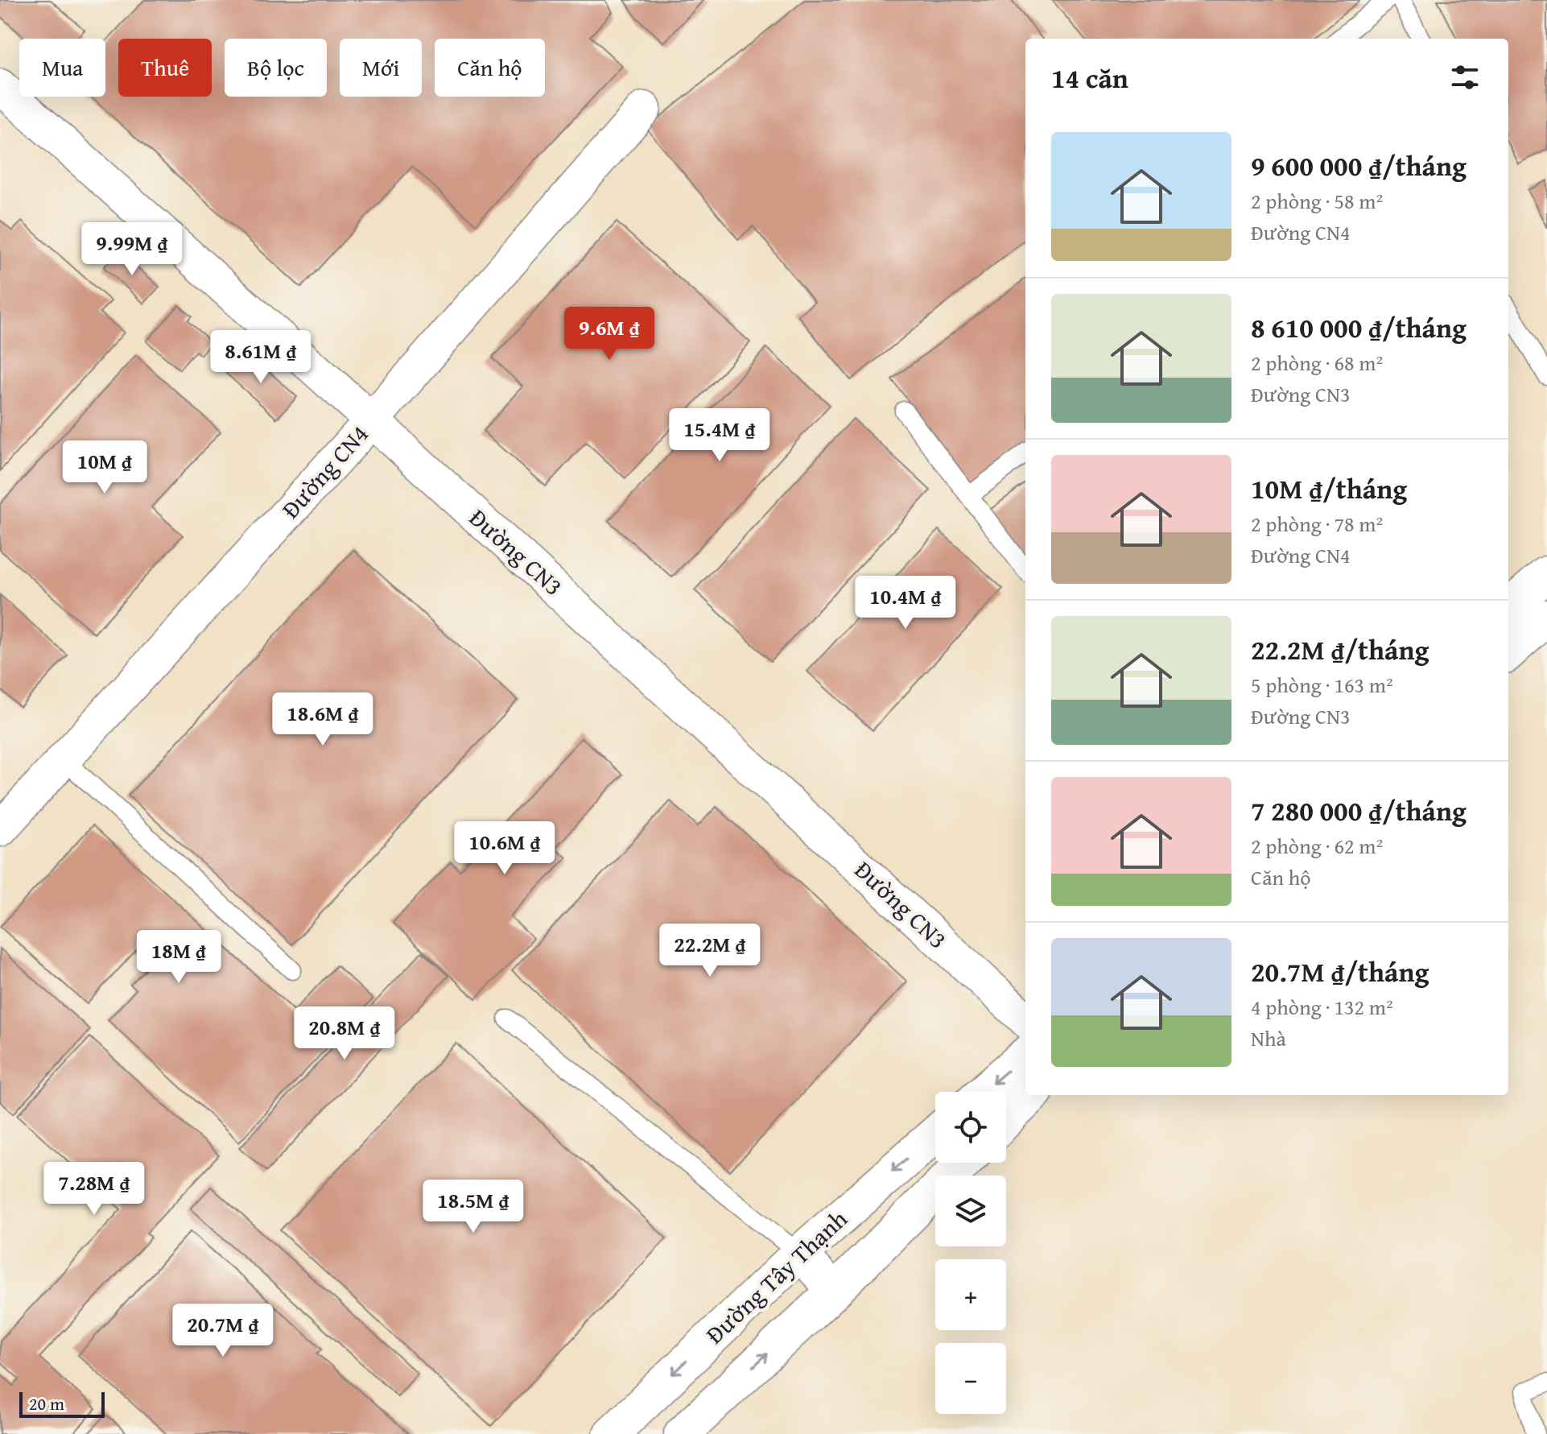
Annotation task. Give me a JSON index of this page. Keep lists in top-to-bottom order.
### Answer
{
  "streets": {
    "street": ["Đường CN4", "Đường CN3", "Đường Tây Thạnh"]
  },
  "crossings": [
    ["Đường CN4", "Đường CN3"]
  ],
  "scale_bar": "20 m",
  "page": {
    "chip": [
      "Mua",
      "Thuê",
      "Bộ lọc",
      "Mới",
      "Căn hộ"
    ],
    "heading": "14 căn",
    "list": [
      {
        "name": "9 600 000 ₫/tháng",
        "note": "2 phòng · 58 m² · Đường CN4"
      },
      {
        "name": "8 610 000 ₫/tháng",
        "note": "2 phòng · 68 m² · Đường CN3"
      },
      {
        "name": "10M ₫/tháng",
        "note": "2 phòng · 78 m² · Đường CN4"
      },
      {
        "name": "22.2M ₫/tháng",
        "note": "5 phòng · 163 m² · Đường CN3"
      },
      {
        "name": "7 280 000 ₫/tháng",
        "note": "2 phòng · 62 m² · Căn hộ"
      },
      {
        "name": "20.7M ₫/tháng",
        "note": "4 phòng · 132 m² · Nhà"
      }
    ],
    "price": [
      "9.99M ₫",
      "9.6M ₫",
      "8.61M ₫",
      "15.4M ₫",
      "10M ₫",
      "10.4M ₫",
      "18.6M ₫",
      "10.6M ₫",
      "22.2M ₫",
      "18M ₫",
      "20.8M ₫",
      "7.28M ₫",
      "18.5M ₫",
      "20.7M ₫"
    ],
    "map_buttons": ["+", "−"],
    "scale": "20 m"
  }
}
